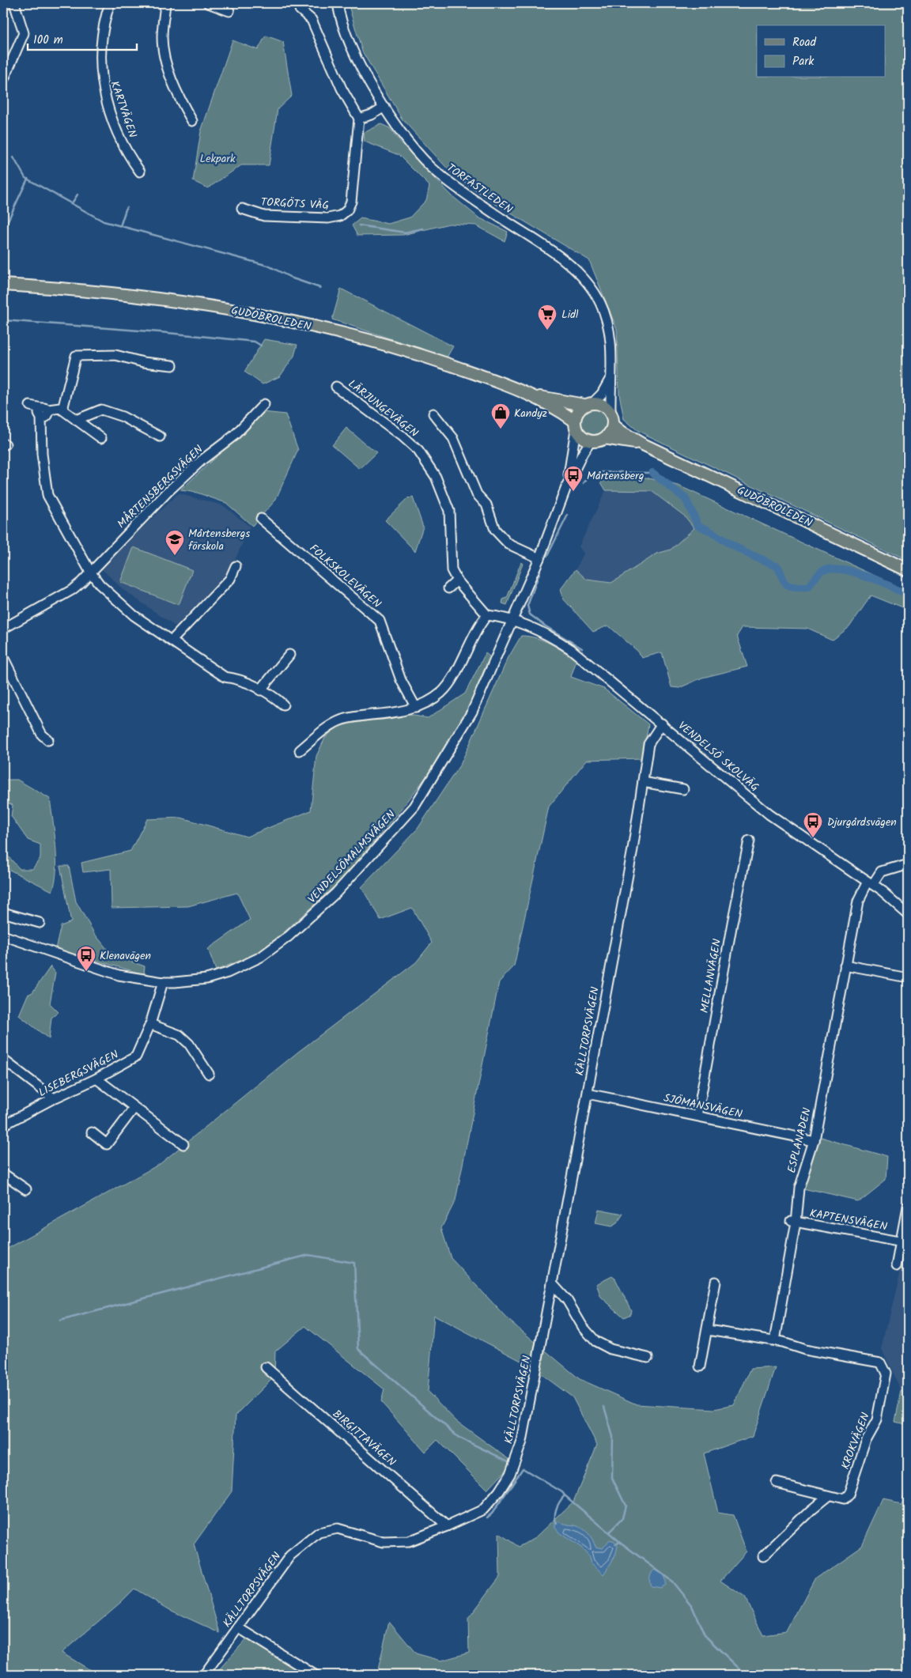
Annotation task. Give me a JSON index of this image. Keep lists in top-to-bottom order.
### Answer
{
  "streets": {
    "main road": ["GUDÖBROLEDEN"],
    "street": [
      "KARTVÄGEN",
      "TORFASTLEDEN",
      "TORGÖTS VÄG",
      "LÄRJUNGEVÄGEN",
      "MÅRTENSBERGSVÄGEN",
      "FOLKSKOLEVÄGEN",
      "VENDELSÖ SKOLVÄG",
      "VENDELSÖMALMSVÄGEN",
      "MELLANVÄGEN",
      "KÄLLTORPSVÄGEN",
      "LISEBERGSVÄGEN",
      "SJÖMANSVÄGEN",
      "ESPLANADEN",
      "KAPTENSVÄGEN",
      "BIRGITTAVÄGEN",
      "KROKVÄGEN"
    ]
  },
  "crossings": [
    ["TORFASTLEDEN", "GUDÖBROLEDEN"],
    ["TORFASTLEDEN", "VENDELSÖMALMSVÄGEN"],
    ["GUDÖBROLEDEN", "VENDELSÖMALMSVÄGEN"],
    ["VENDELSÖ SKOLVÄG", "VENDELSÖMALMSVÄGEN"],
    ["VENDELSÖ SKOLVÄG", "KÄLLTORPSVÄGEN"],
    ["VENDELSÖ SKOLVÄG", "ESPLANADEN"],
    ["VENDELSÖMALMSVÄGEN", "LISEBERGSVÄGEN"],
    ["MELLANVÄGEN", "SJÖMANSVÄGEN"],
    ["KÄLLTORPSVÄGEN", "SJÖMANSVÄGEN"],
    ["KÄLLTORPSVÄGEN", "BIRGITTAVÄGEN"],
    ["SJÖMANSVÄGEN", "ESPLANADEN"],
    ["ESPLANADEN", "KAPTENSVÄGEN"],
    ["ESPLANADEN", "KROKVÄGEN"]
  ],
  "parks": ["Lekpark"],
  "places": {
    "supermarket": ["Lidl"],
    "shop": ["Kandyz"],
    "bus stop": ["Mårtensberg", "Djurgårdsvägen", "Klenavägen"],
    "school or university": ["Mårtensbergs förskola"]
  },
  "legend": ["Road", "Park"],
  "scale_bar": "100 m"
}
